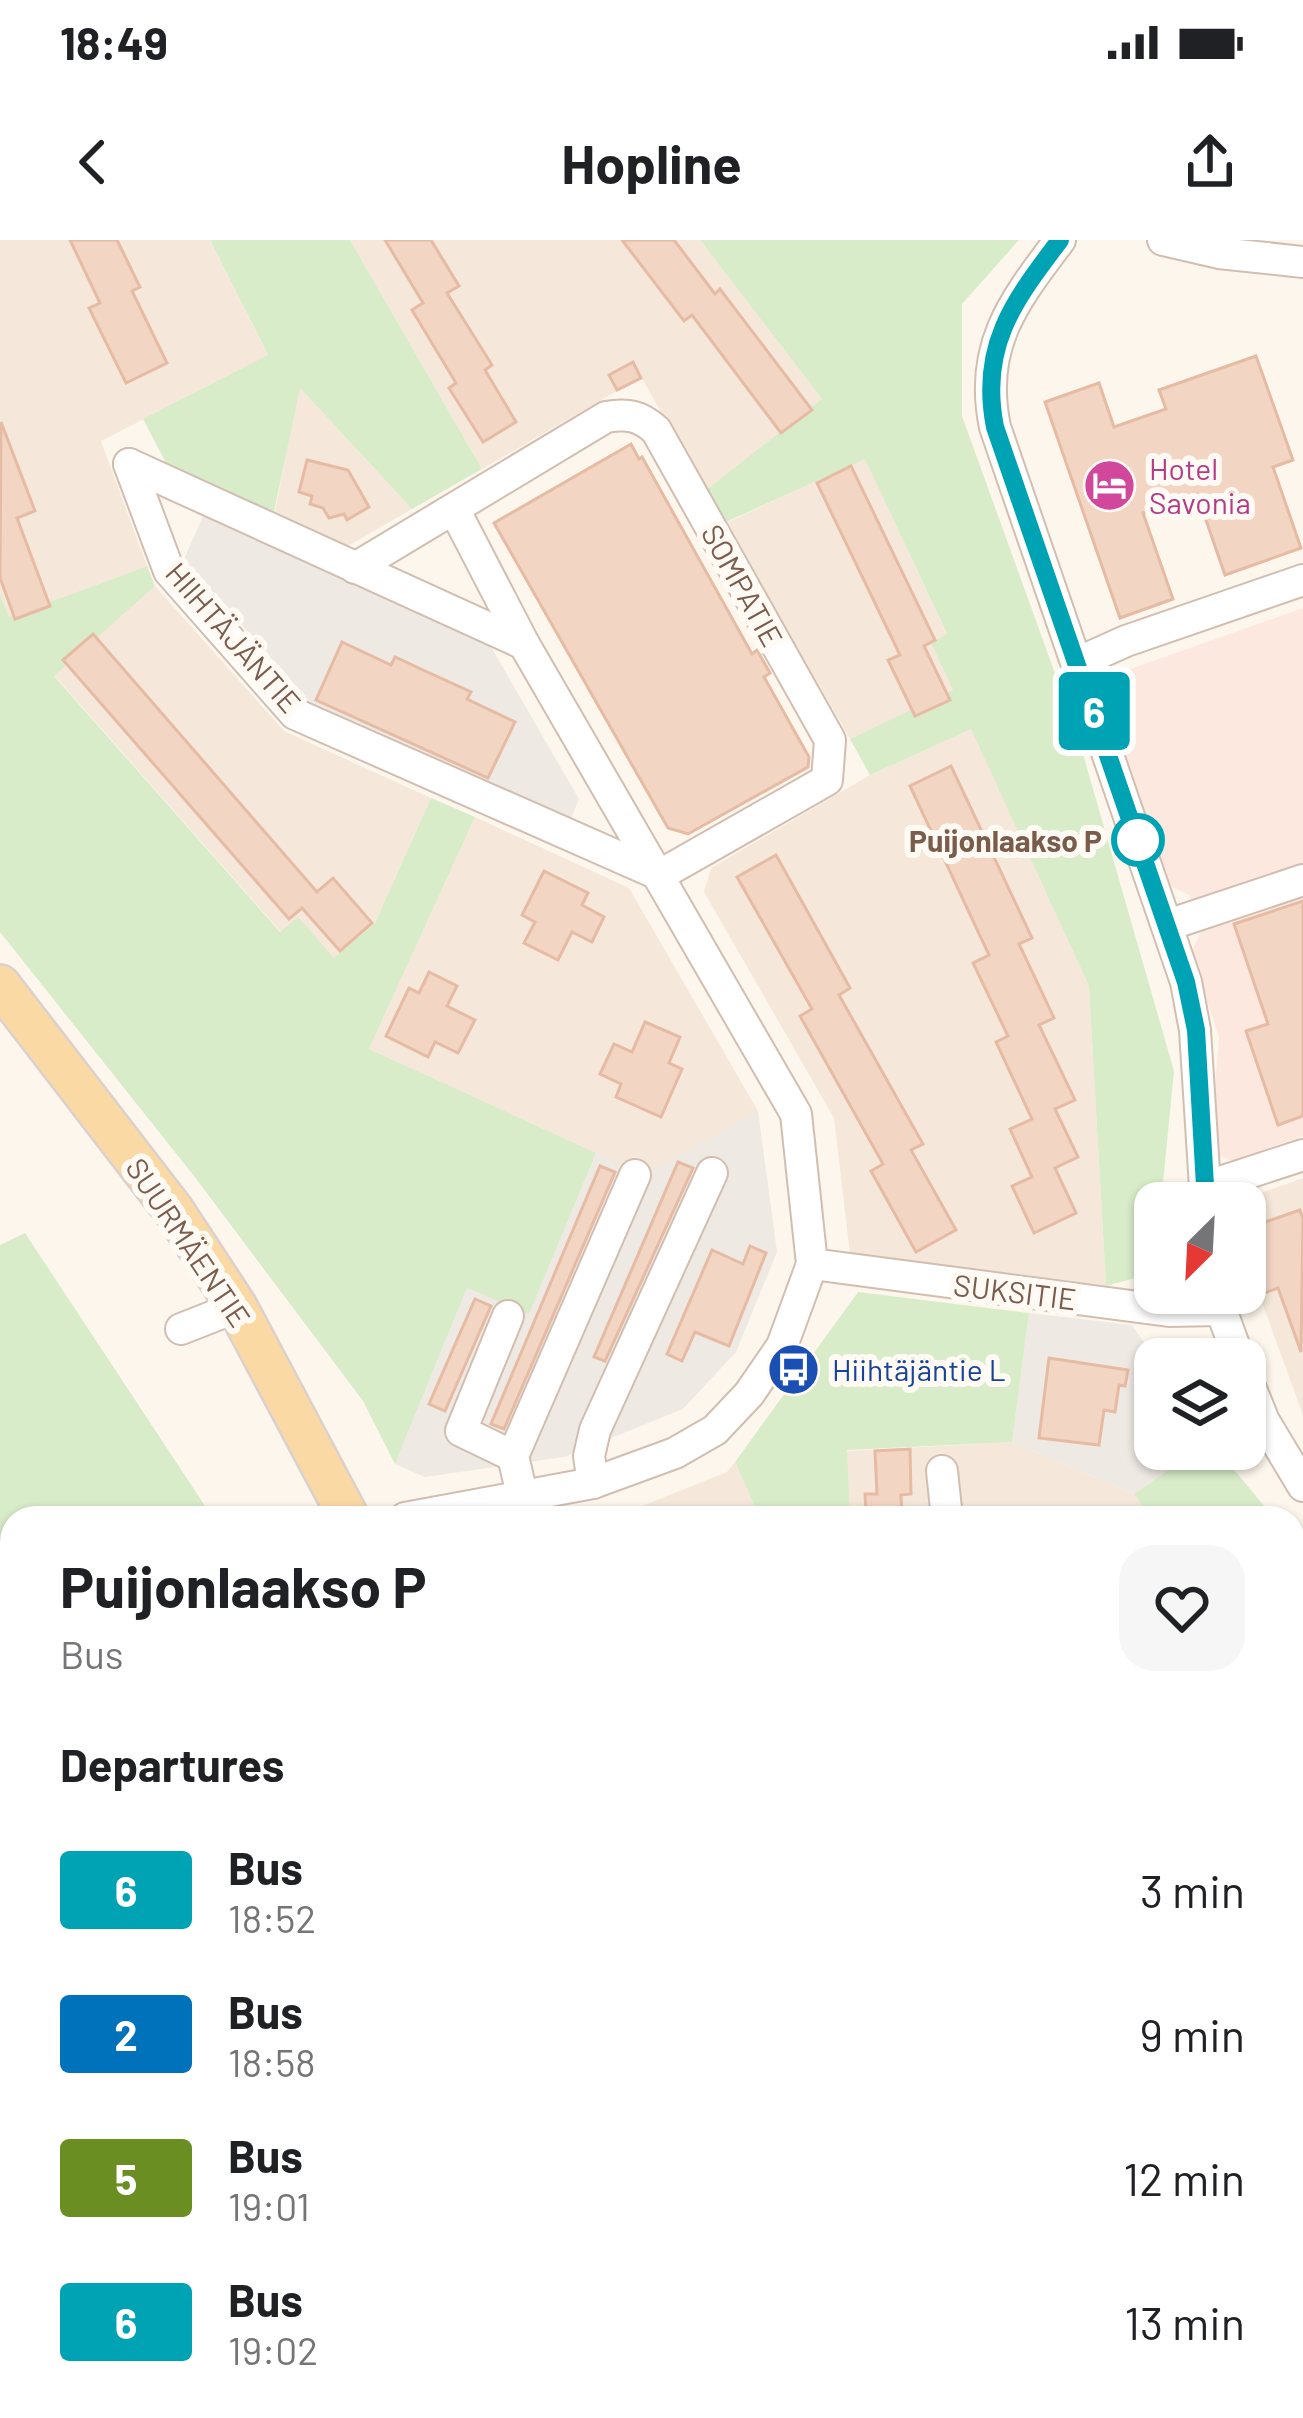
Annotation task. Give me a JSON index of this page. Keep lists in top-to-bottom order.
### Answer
{
  "streets": {
    "main road": ["SUURMÄENTIE"],
    "street": ["SOMPATIE", "HIIHTÄJÄNTIE", "SUKSITIE"]
  },
  "crossings": [
    ["SOMPATIE", "HIIHTÄJÄNTIE"]
  ],
  "places": {
    "hotel": ["Hotel Savonia"],
    "other": ["Puijonlaakso P"],
    "bus stop": ["Hiihtäjäntie L"]
  },
  "lines": ["bus line 6"],
  "north": "bottom left",
  "page": {
    "status": "18:49",
    "header": "Hopline",
    "on_map": "6",
    "heading": [
      ["Puijonlaakso P", "Bus"],
      "Departures"
    ],
    "list": [
      {
        "mark": "6",
        "name": "Bus",
        "note": "18:52",
        "value": "3 min"
      },
      {
        "mark": "2",
        "name": "Bus",
        "note": "18:58",
        "value": "9 min"
      },
      {
        "mark": "5",
        "name": "Bus",
        "note": "19:01",
        "value": "12 min"
      },
      {
        "mark": "6",
        "name": "Bus",
        "note": "19:02",
        "value": "13 min"
      }
    ]
  }
}
